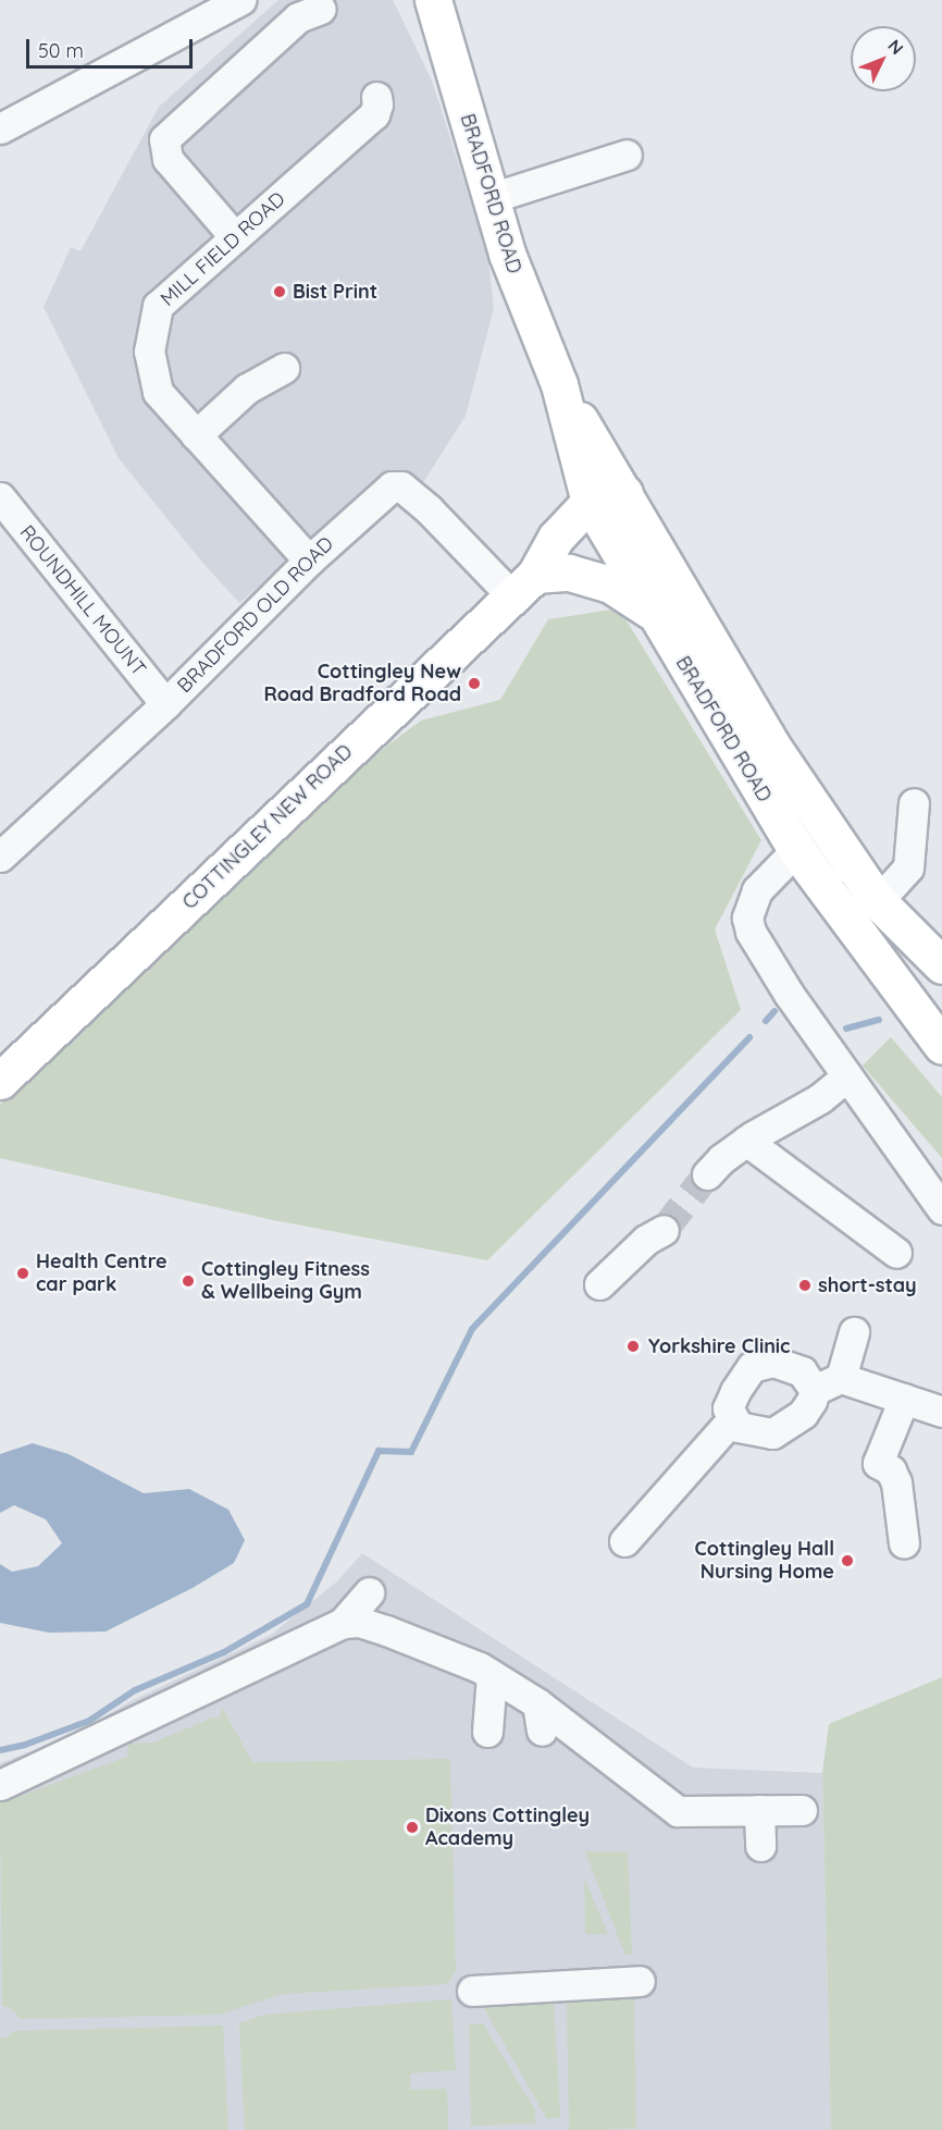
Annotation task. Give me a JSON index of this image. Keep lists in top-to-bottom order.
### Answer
{
  "streets": {
    "main road": ["BRADFORD ROAD", "COTTINGLEY NEW ROAD"],
    "street": ["MILL FIELD ROAD", "ROUNDHILL MOUNT", "BRADFORD OLD ROAD"]
  },
  "crossings": [
    ["BRADFORD ROAD", "COTTINGLEY NEW ROAD"],
    ["MILL FIELD ROAD", "BRADFORD OLD ROAD"],
    ["ROUNDHILL MOUNT", "BRADFORD OLD ROAD"],
    ["BRADFORD OLD ROAD", "COTTINGLEY NEW ROAD"]
  ],
  "places": [
    "Bist Print",
    "Cottingley New Road Bradford Road",
    "Health Centre car park",
    "Cottingley Fitness & Wellbeing Gym",
    "short-stay",
    "Yorkshire Clinic",
    "Cottingley Hall Nursing Home",
    "Dixons Cottingley Academy"
  ],
  "scale_bar": "50 m",
  "north": "top right"
}
